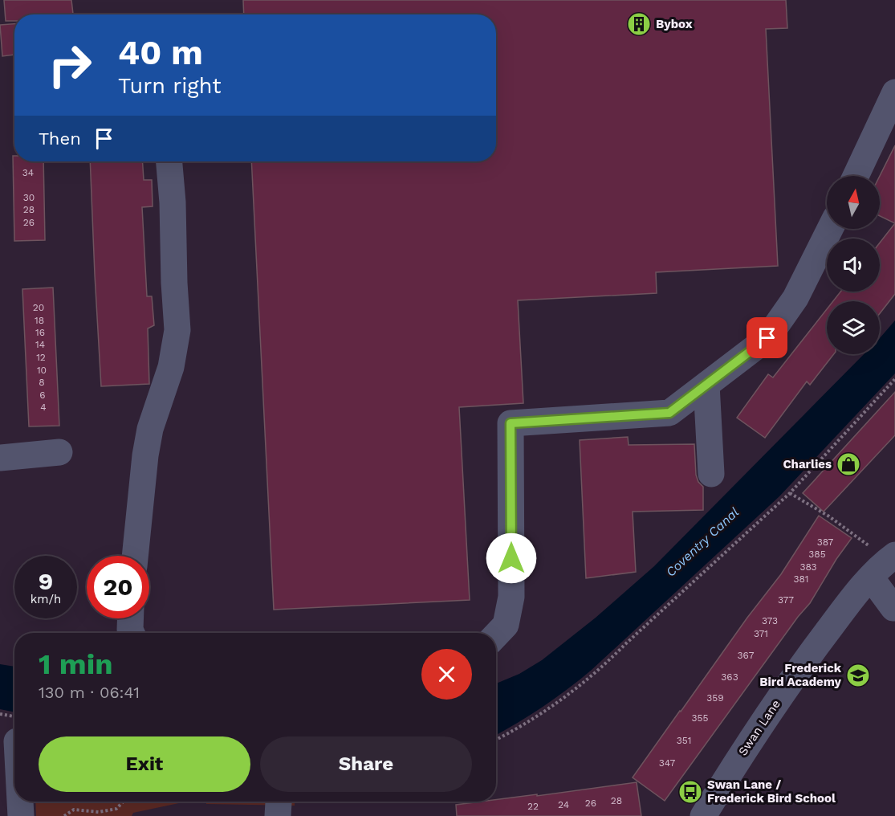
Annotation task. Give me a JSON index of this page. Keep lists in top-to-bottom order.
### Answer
{
  "streets": {
    "street": ["Swan Lane"]
  },
  "water": ["Coventry Canal"],
  "places": {
    "building": ["Bybox"],
    "shop": ["Charlies"],
    "school or university": ["Frederick Bird Academy"],
    "bus stop": ["Swan Lane / Frederick Bird School"]
  },
  "house_numbers": [
    "34",
    "30",
    "28",
    "26",
    "20",
    "18",
    "16",
    "14",
    "12",
    "10",
    "8",
    "6",
    "4",
    "387",
    "385",
    "383",
    "381",
    "377",
    "373",
    "371",
    "367",
    "363",
    "359",
    "355",
    "351",
    "347",
    "28",
    "26",
    "24",
    "22"
  ],
  "north": "top",
  "page": {
    "turn": ["40 m", "Turn right"],
    "then": "Then",
    "speed": "9 km/h",
    "limit": "20",
    "heading": ["1 min", "130 m · 06:41"],
    "buttons": ["Exit", "Share"]
  }
}
